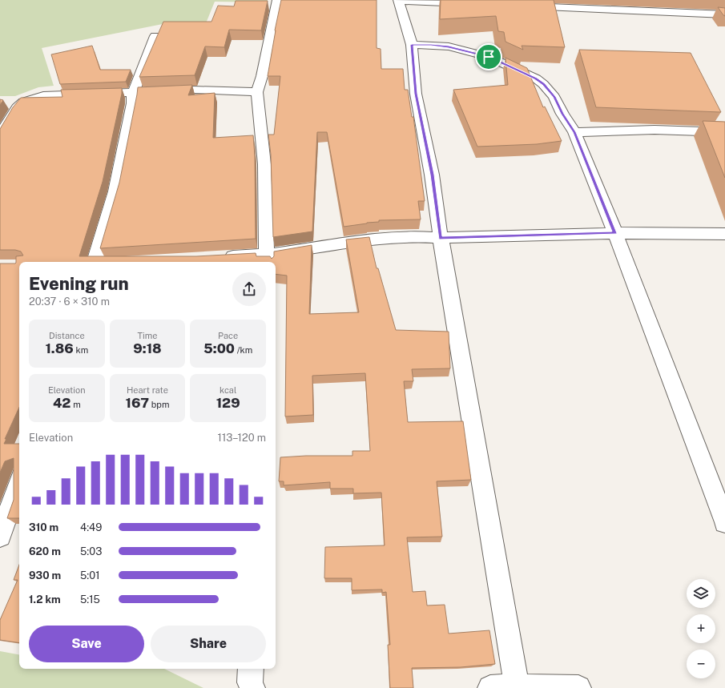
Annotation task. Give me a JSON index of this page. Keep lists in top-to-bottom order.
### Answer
{
  "page": {
    "heading": ["Evening run", "20:37 · 6 × 310 m"],
    "stats": [
      ["Distance", "1.86 km"],
      ["Time", "9:18"],
      ["Pace", "5:00 /km"],
      ["Elevation", "42 m"],
      ["Heart rate", "167 bpm"],
      ["kcal", "129"]
    ],
    "chart": ["Elevation", "113–120 m"],
    "list": [
      {
        "name": "310 m",
        "note": "4:49"
      },
      {
        "name": "620 m",
        "note": "5:03"
      },
      {
        "name": "930 m",
        "note": "5:01"
      },
      {
        "name": "1.2 km",
        "note": "5:15"
      }
    ],
    "map_buttons": ["+", "−"],
    "buttons": ["Save", "Share"]
  }
}
